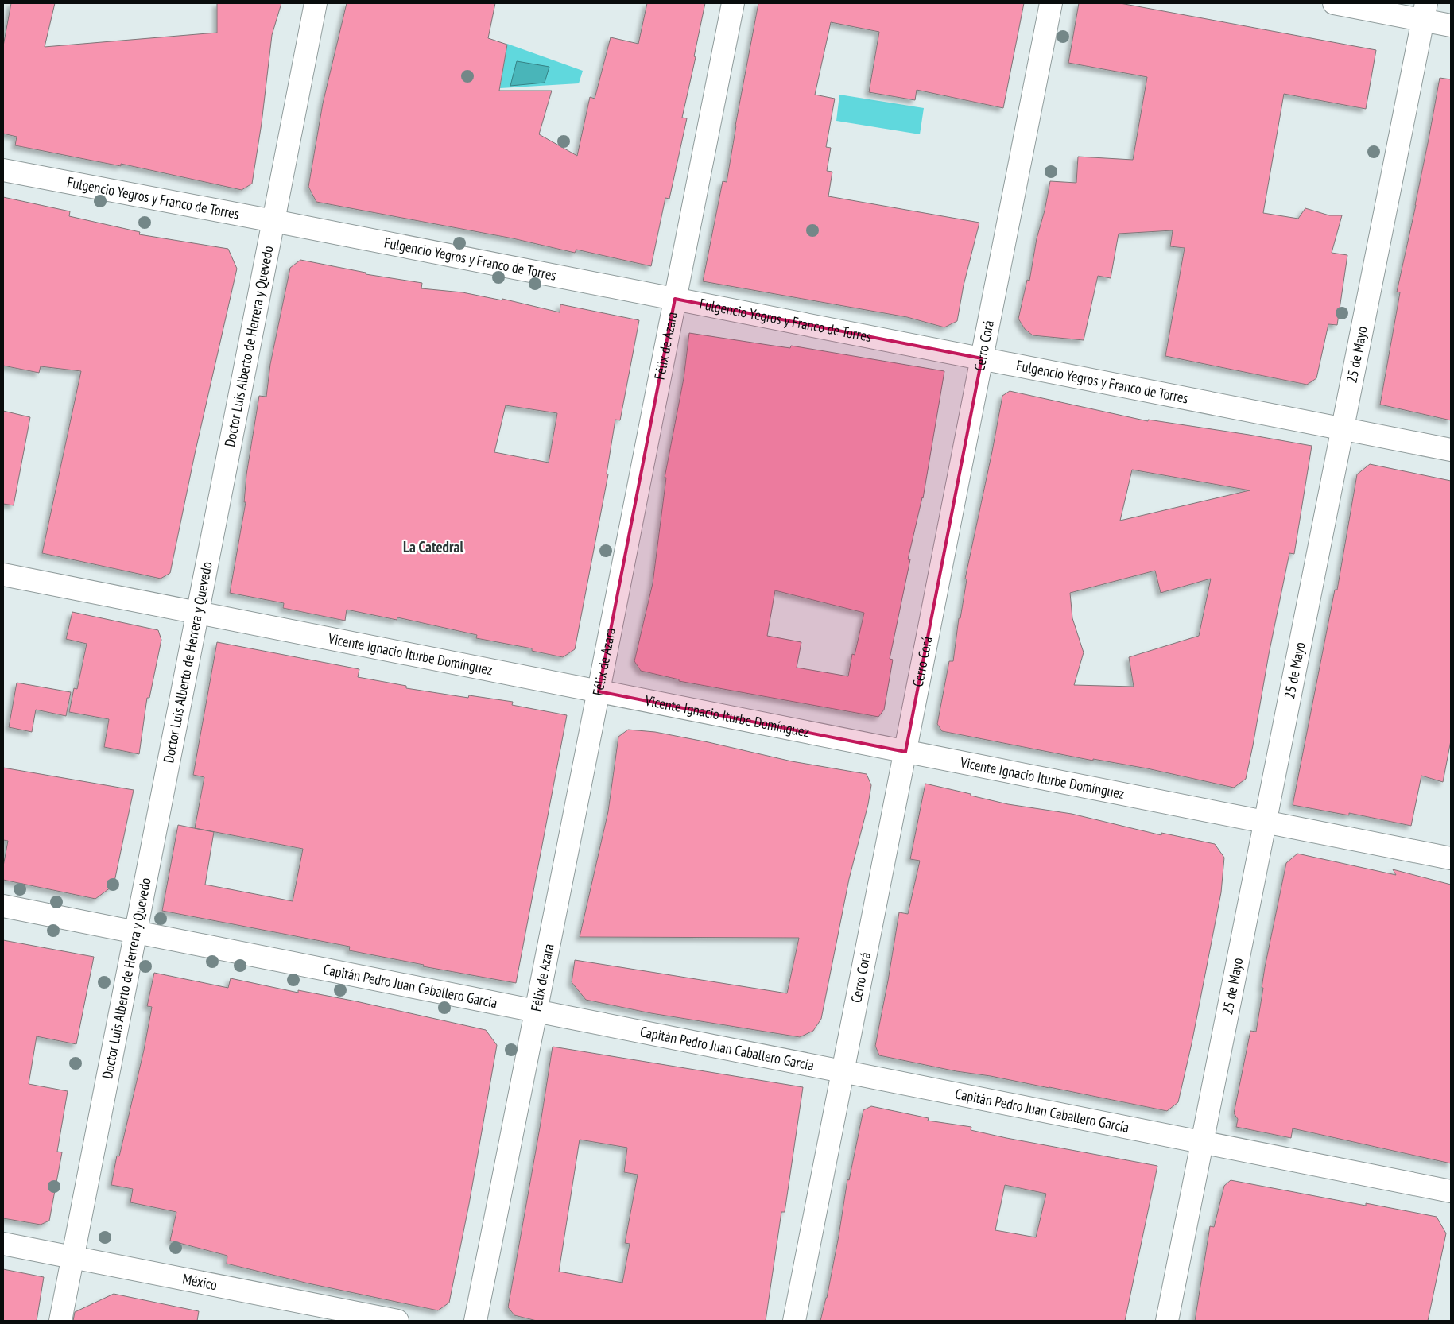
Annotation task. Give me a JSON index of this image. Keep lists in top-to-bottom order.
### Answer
{
  "streets": {
    "street": [
      "Fulgencio Yegros y Franco de Torres",
      "Doctor Luis Alberto de Herrera y Quevedo",
      "Félix de Azara",
      "Cerro Corá",
      "25 de Mayo",
      "Vicente Ignacio Iturbe Domínguez",
      "Capitán Pedro Juan Caballero García",
      "México"
    ]
  },
  "crossings": [
    ["Fulgencio Yegros y Franco de Torres", "Doctor Luis Alberto de Herrera y Quevedo"],
    ["Fulgencio Yegros y Franco de Torres", "Félix de Azara"],
    ["Fulgencio Yegros y Franco de Torres", "Cerro Corá"],
    ["Fulgencio Yegros y Franco de Torres", "25 de Mayo"],
    ["Doctor Luis Alberto de Herrera y Quevedo", "Vicente Ignacio Iturbe Domínguez"],
    ["Doctor Luis Alberto de Herrera y Quevedo", "Capitán Pedro Juan Caballero García"],
    ["Doctor Luis Alberto de Herrera y Quevedo", "México"],
    ["Félix de Azara", "Vicente Ignacio Iturbe Domínguez"],
    ["Félix de Azara", "Capitán Pedro Juan Caballero García"],
    ["Cerro Corá", "Vicente Ignacio Iturbe Domínguez"],
    ["Cerro Corá", "Capitán Pedro Juan Caballero García"],
    ["25 de Mayo", "Vicente Ignacio Iturbe Domínguez"],
    ["25 de Mayo", "Capitán Pedro Juan Caballero García"]
  ],
  "districts": ["La Catedral"]
}
